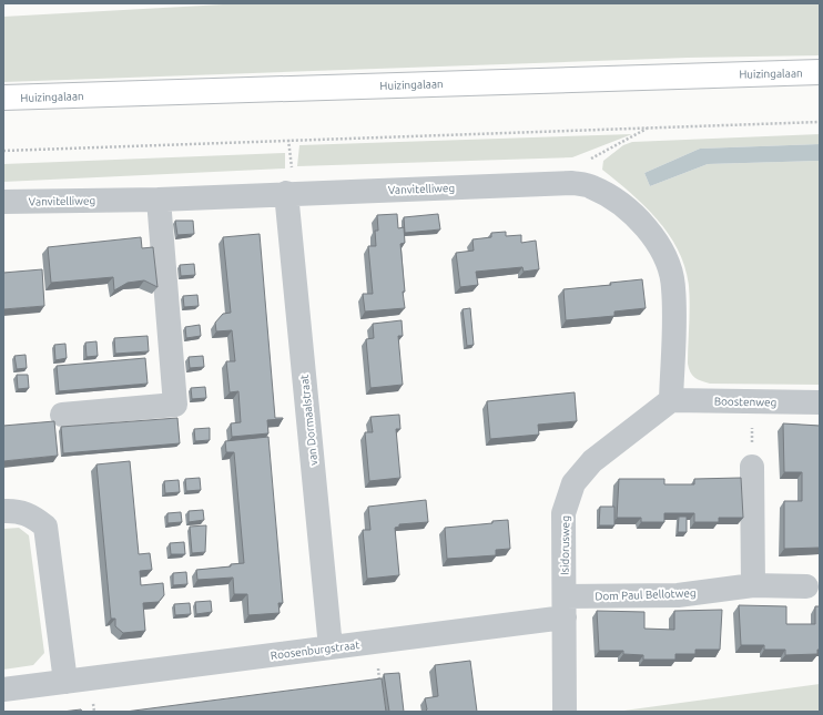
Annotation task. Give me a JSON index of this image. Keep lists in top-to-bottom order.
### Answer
{
  "streets": {
    "main road": ["Huizingalaan"],
    "street": [
      "Vanvitelliweg",
      "Boostenweg",
      "van Dormaalstraat",
      "Isidorusweg",
      "Dom Paul Bellotweg",
      "Roosenburgstraat"
    ]
  },
  "crossings": [
    ["Vanvitelliweg", "Boostenweg"],
    ["Vanvitelliweg", "van Dormaalstraat"],
    ["Vanvitelliweg", "Isidorusweg"],
    ["Boostenweg", "Isidorusweg"],
    ["van Dormaalstraat", "Roosenburgstraat"],
    ["Isidorusweg", "Dom Paul Bellotweg"],
    ["Isidorusweg", "Roosenburgstraat"],
    ["Dom Paul Bellotweg", "Roosenburgstraat"]
  ]
}
